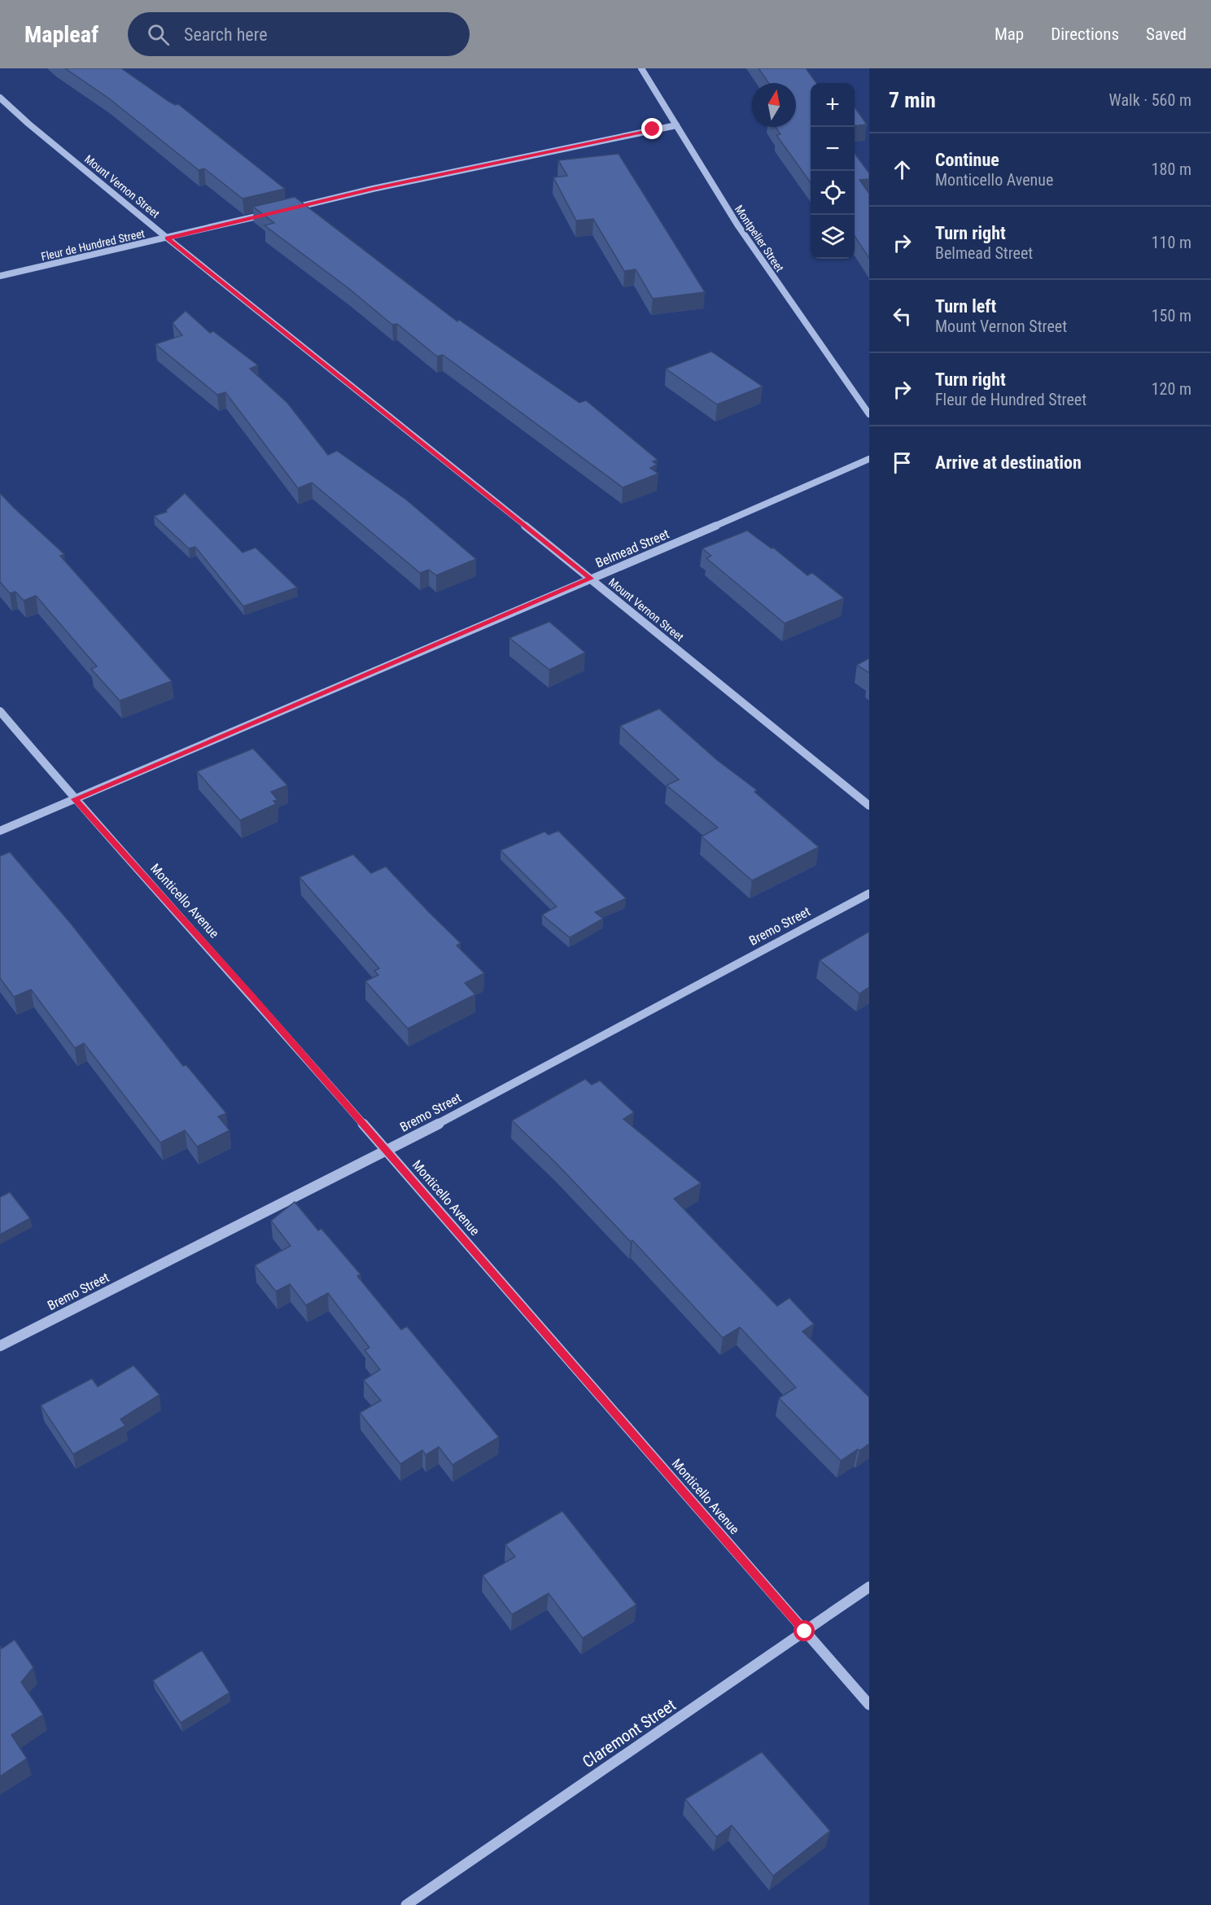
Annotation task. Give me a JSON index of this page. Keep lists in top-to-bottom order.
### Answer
{
  "streets": {
    "street": [
      "Mount Vernon Street",
      "Montpelier Street",
      "Fleur de Hundred Street",
      "Belmead Street",
      "Monticello Avenue",
      "Bremo Street",
      "Claremont Street"
    ]
  },
  "crossings": [
    ["Mount Vernon Street", "Fleur de Hundred Street"],
    ["Mount Vernon Street", "Belmead Street"],
    ["Belmead Street", "Monticello Avenue"],
    ["Monticello Avenue", "Bremo Street"],
    ["Monticello Avenue", "Claremont Street"]
  ],
  "north": "top",
  "page": {
    "header": "Mapleaf",
    "search": "Search here",
    "nav": ["Map", "Directions", "Saved"],
    "heading": ["7 min", "Walk · 560 m"],
    "map_buttons": ["+", "−"],
    "list": [
      ["Continue", "Monticello Avenue", "180 m"],
      ["Turn right", "Belmead Street", "110 m"],
      ["Turn left", "Mount Vernon Street", "150 m"],
      ["Turn right", "Fleur de Hundred Street", "120 m"],
      "Arrive at destination"
    ]
  }
}
